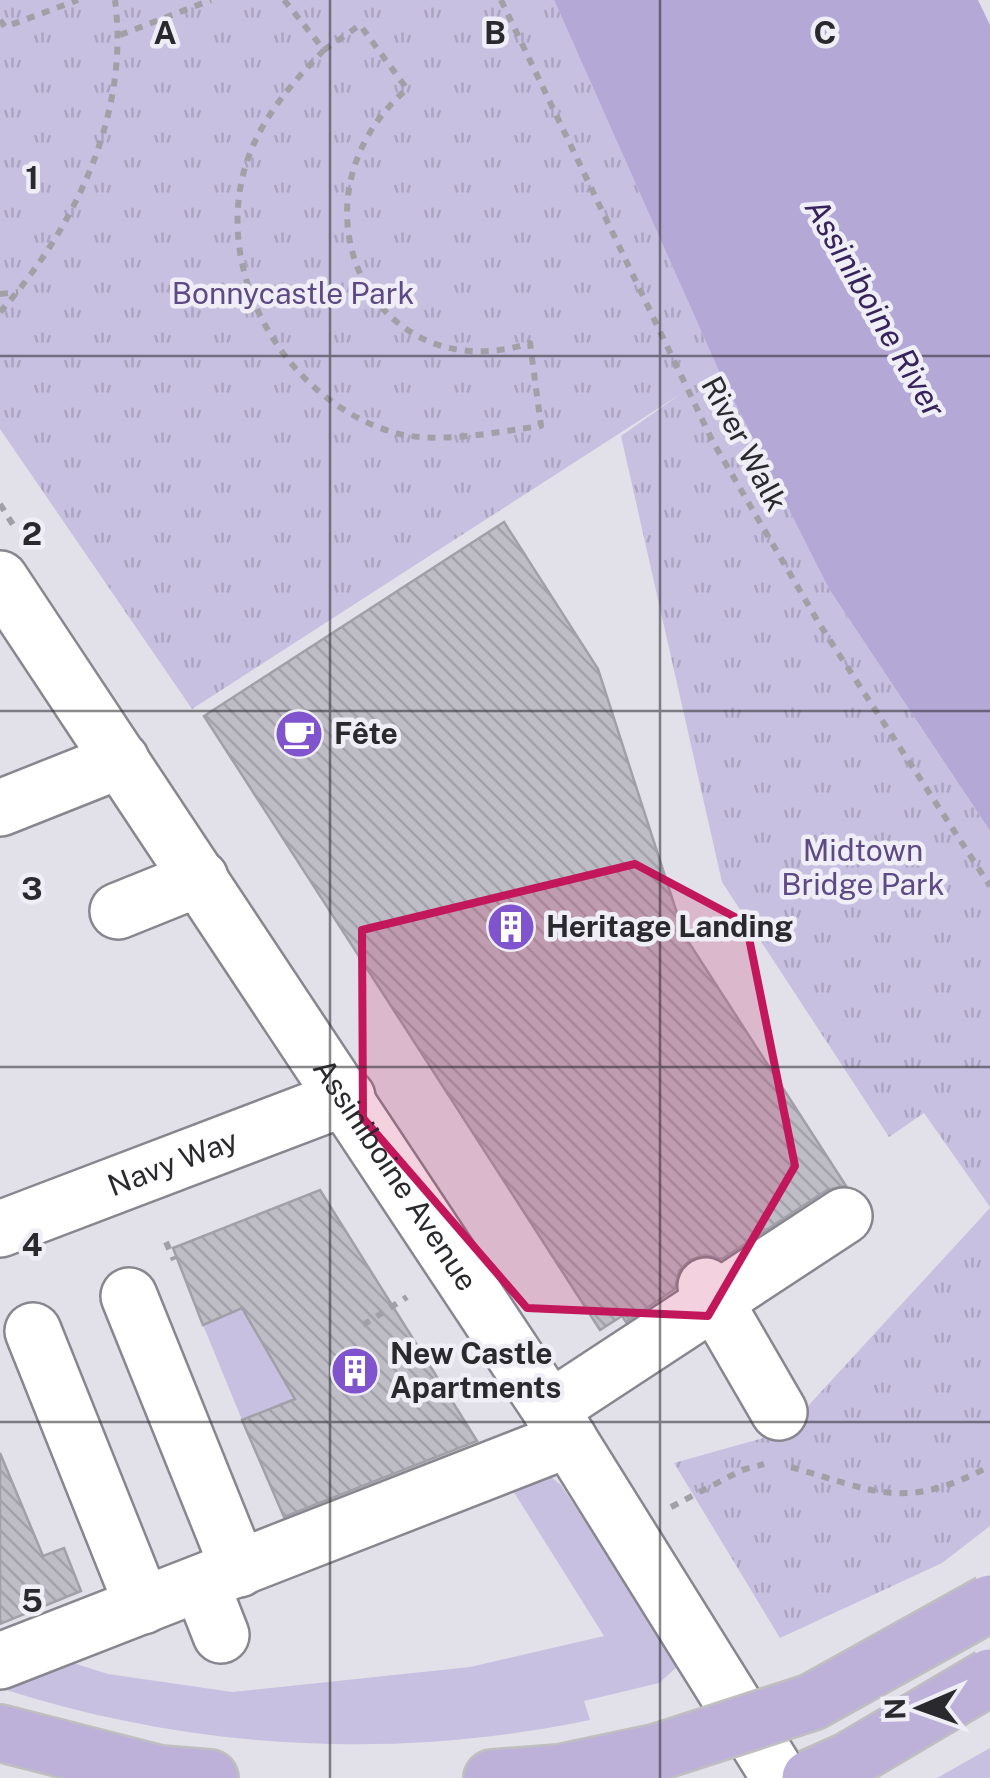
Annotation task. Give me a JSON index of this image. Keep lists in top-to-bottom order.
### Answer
{
  "streets": {
    "street": ["Navy Way", "Assiniboine Avenue"],
    "path": ["River Walk"]
  },
  "crossings": [
    ["Navy Way", "Assiniboine Avenue"]
  ],
  "water": ["Assiniboine River"],
  "parks": ["Bonnycastle Park", "Midtown Bridge Park"],
  "places": {
    "cafe": ["Fête"],
    "building": ["Heritage Landing", "New Castle Apartments"]
  },
  "north": "left",
  "grid": {
    "columns": ["A", "B", "C"],
    "rows": [
      "1",
      "2",
      "3",
      "4",
      "5"
    ]
  }
}
